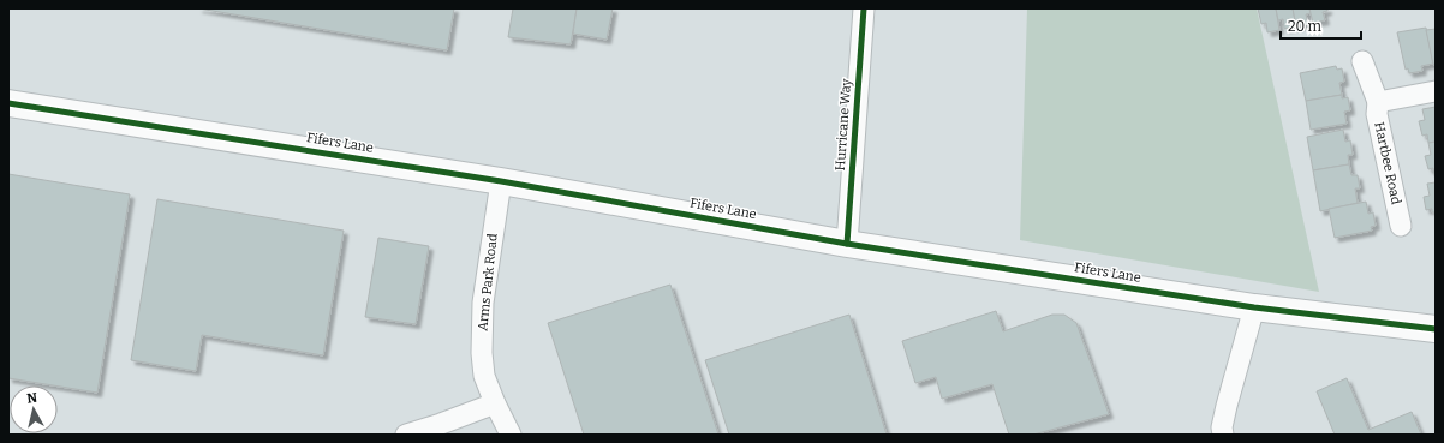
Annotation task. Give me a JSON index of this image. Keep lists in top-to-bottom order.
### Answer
{
  "streets": {
    "street": [
      "Hurricane Way",
      "Fifers Lane",
      "Hartbee Road",
      "Arms Park Road"
    ]
  },
  "crossings": [
    ["Hurricane Way", "Fifers Lane"],
    ["Fifers Lane", "Arms Park Road"]
  ],
  "scale_bar": "20 m",
  "north": "top"
}
